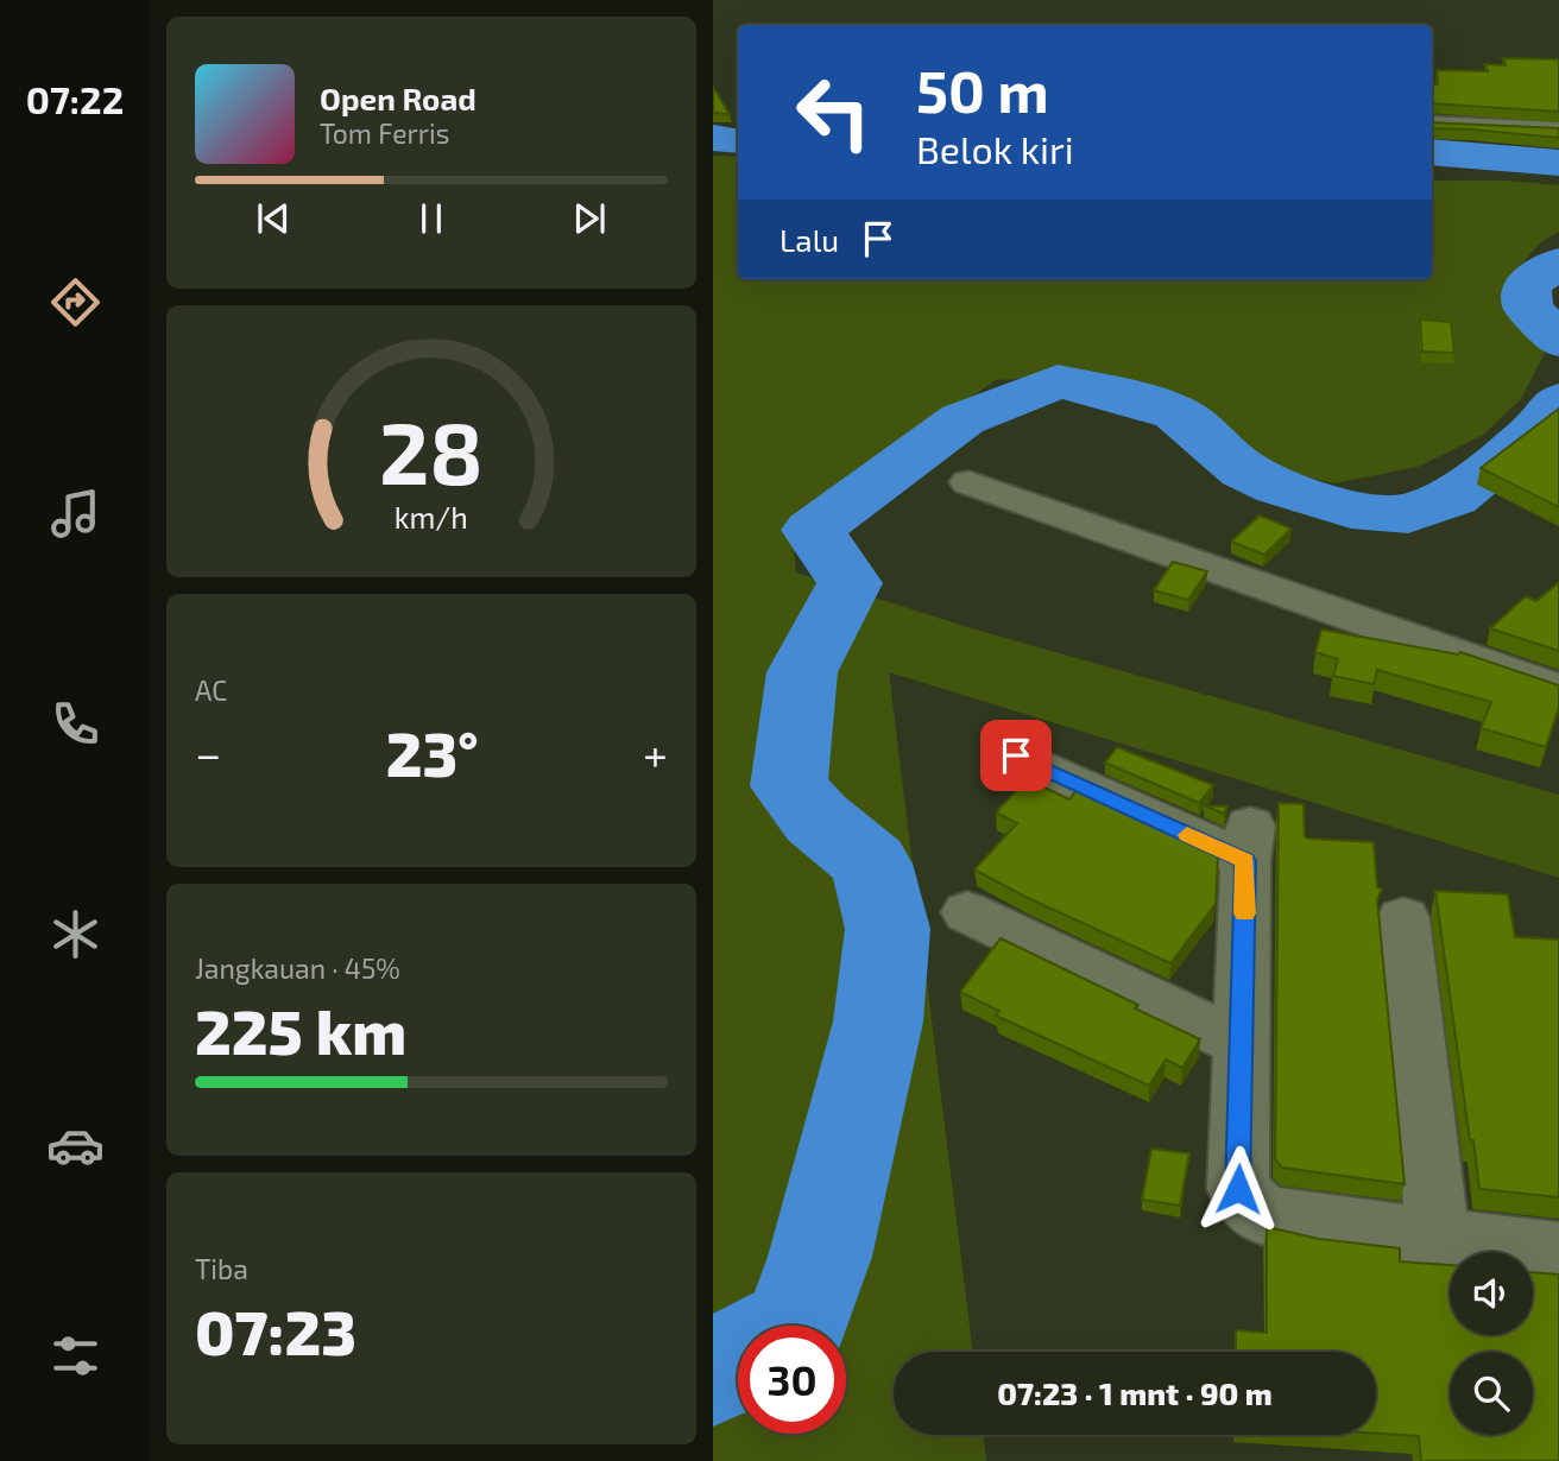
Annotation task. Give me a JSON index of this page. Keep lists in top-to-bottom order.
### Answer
{
  "page": {
    "tabs": "07:22",
    "turn": ["50 m", "Belok kiri"],
    "song": ["Open Road", "Tom Ferris"],
    "then": "Lalu",
    "tile": [
      "AC",
      ["Jangkauan · 45%", "225 km"],
      ["Tiba", "07:23"]
    ],
    "heat": ["−", "23°", "+"],
    "limit": "30",
    "trip": "07:23 · 1 mnt · 90 m",
    "gauge": ["28", "km/h"]
  }
}
